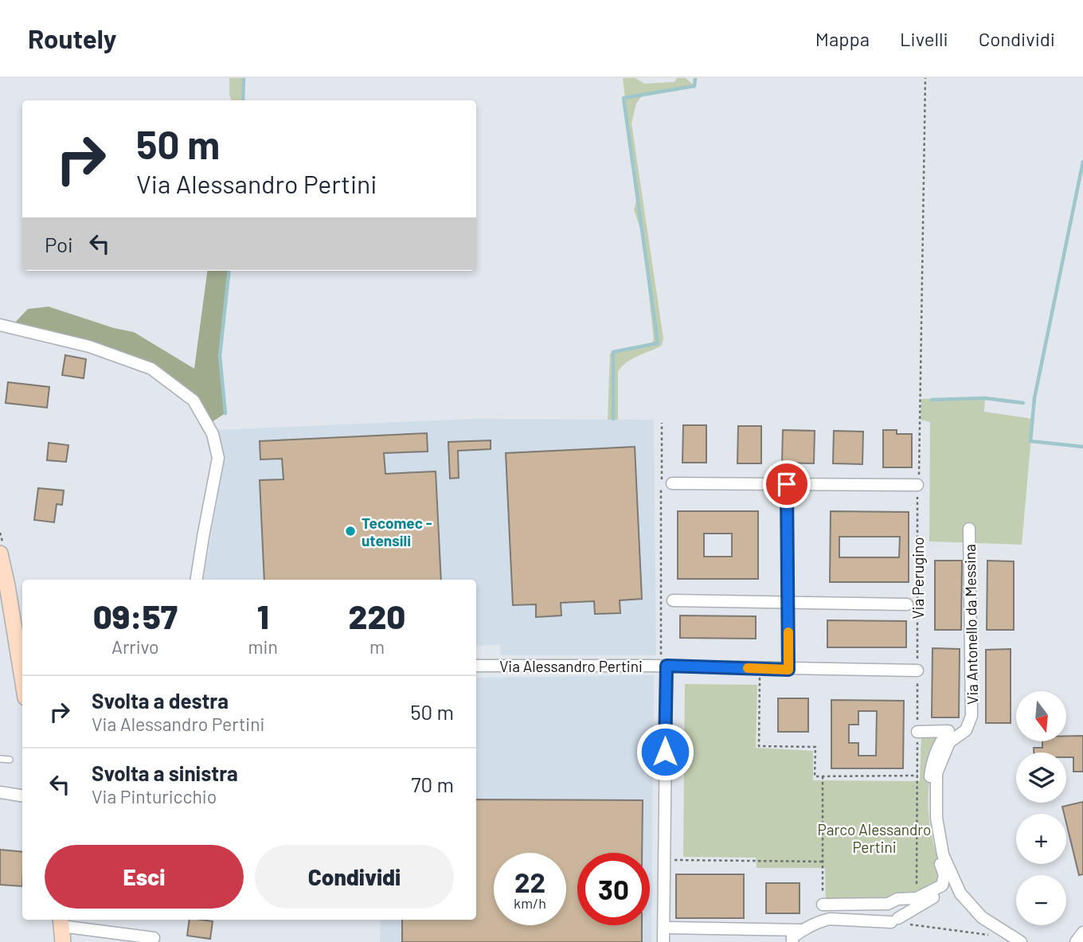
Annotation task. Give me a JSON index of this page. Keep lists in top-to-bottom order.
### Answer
{
  "streets": {
    "street": ["Via Antonello da Messina", "Via Alessandro Pertini"],
    "path": ["Via Perugino"]
  },
  "crossings": [
    ["Via Perugino", "Via Alessandro Pertini"]
  ],
  "parks": ["Parco Alessandro Pertini"],
  "places": ["Tecomec - utensili"],
  "north": "bottom",
  "page": {
    "header": "Routely",
    "nav": ["Mappa", "Livelli", "Condividi"],
    "turn": ["50 m", "Via Alessandro Pertini"],
    "then": "Poi",
    "eta": [
      "09:57",
      "Arrivo",
      "1",
      "min",
      "220",
      "m"
    ],
    "list": [
      {
        "name": "Svolta a destra",
        "note": "Via Alessandro Pertini",
        "value": "50 m"
      },
      {
        "name": "Svolta a sinistra",
        "note": "Via Pinturicchio",
        "value": "70 m"
      }
    ],
    "map_buttons": ["+", "−"],
    "buttons": ["Esci", "Condividi"],
    "speed": "22 km/h",
    "limit": "30"
  }
}
